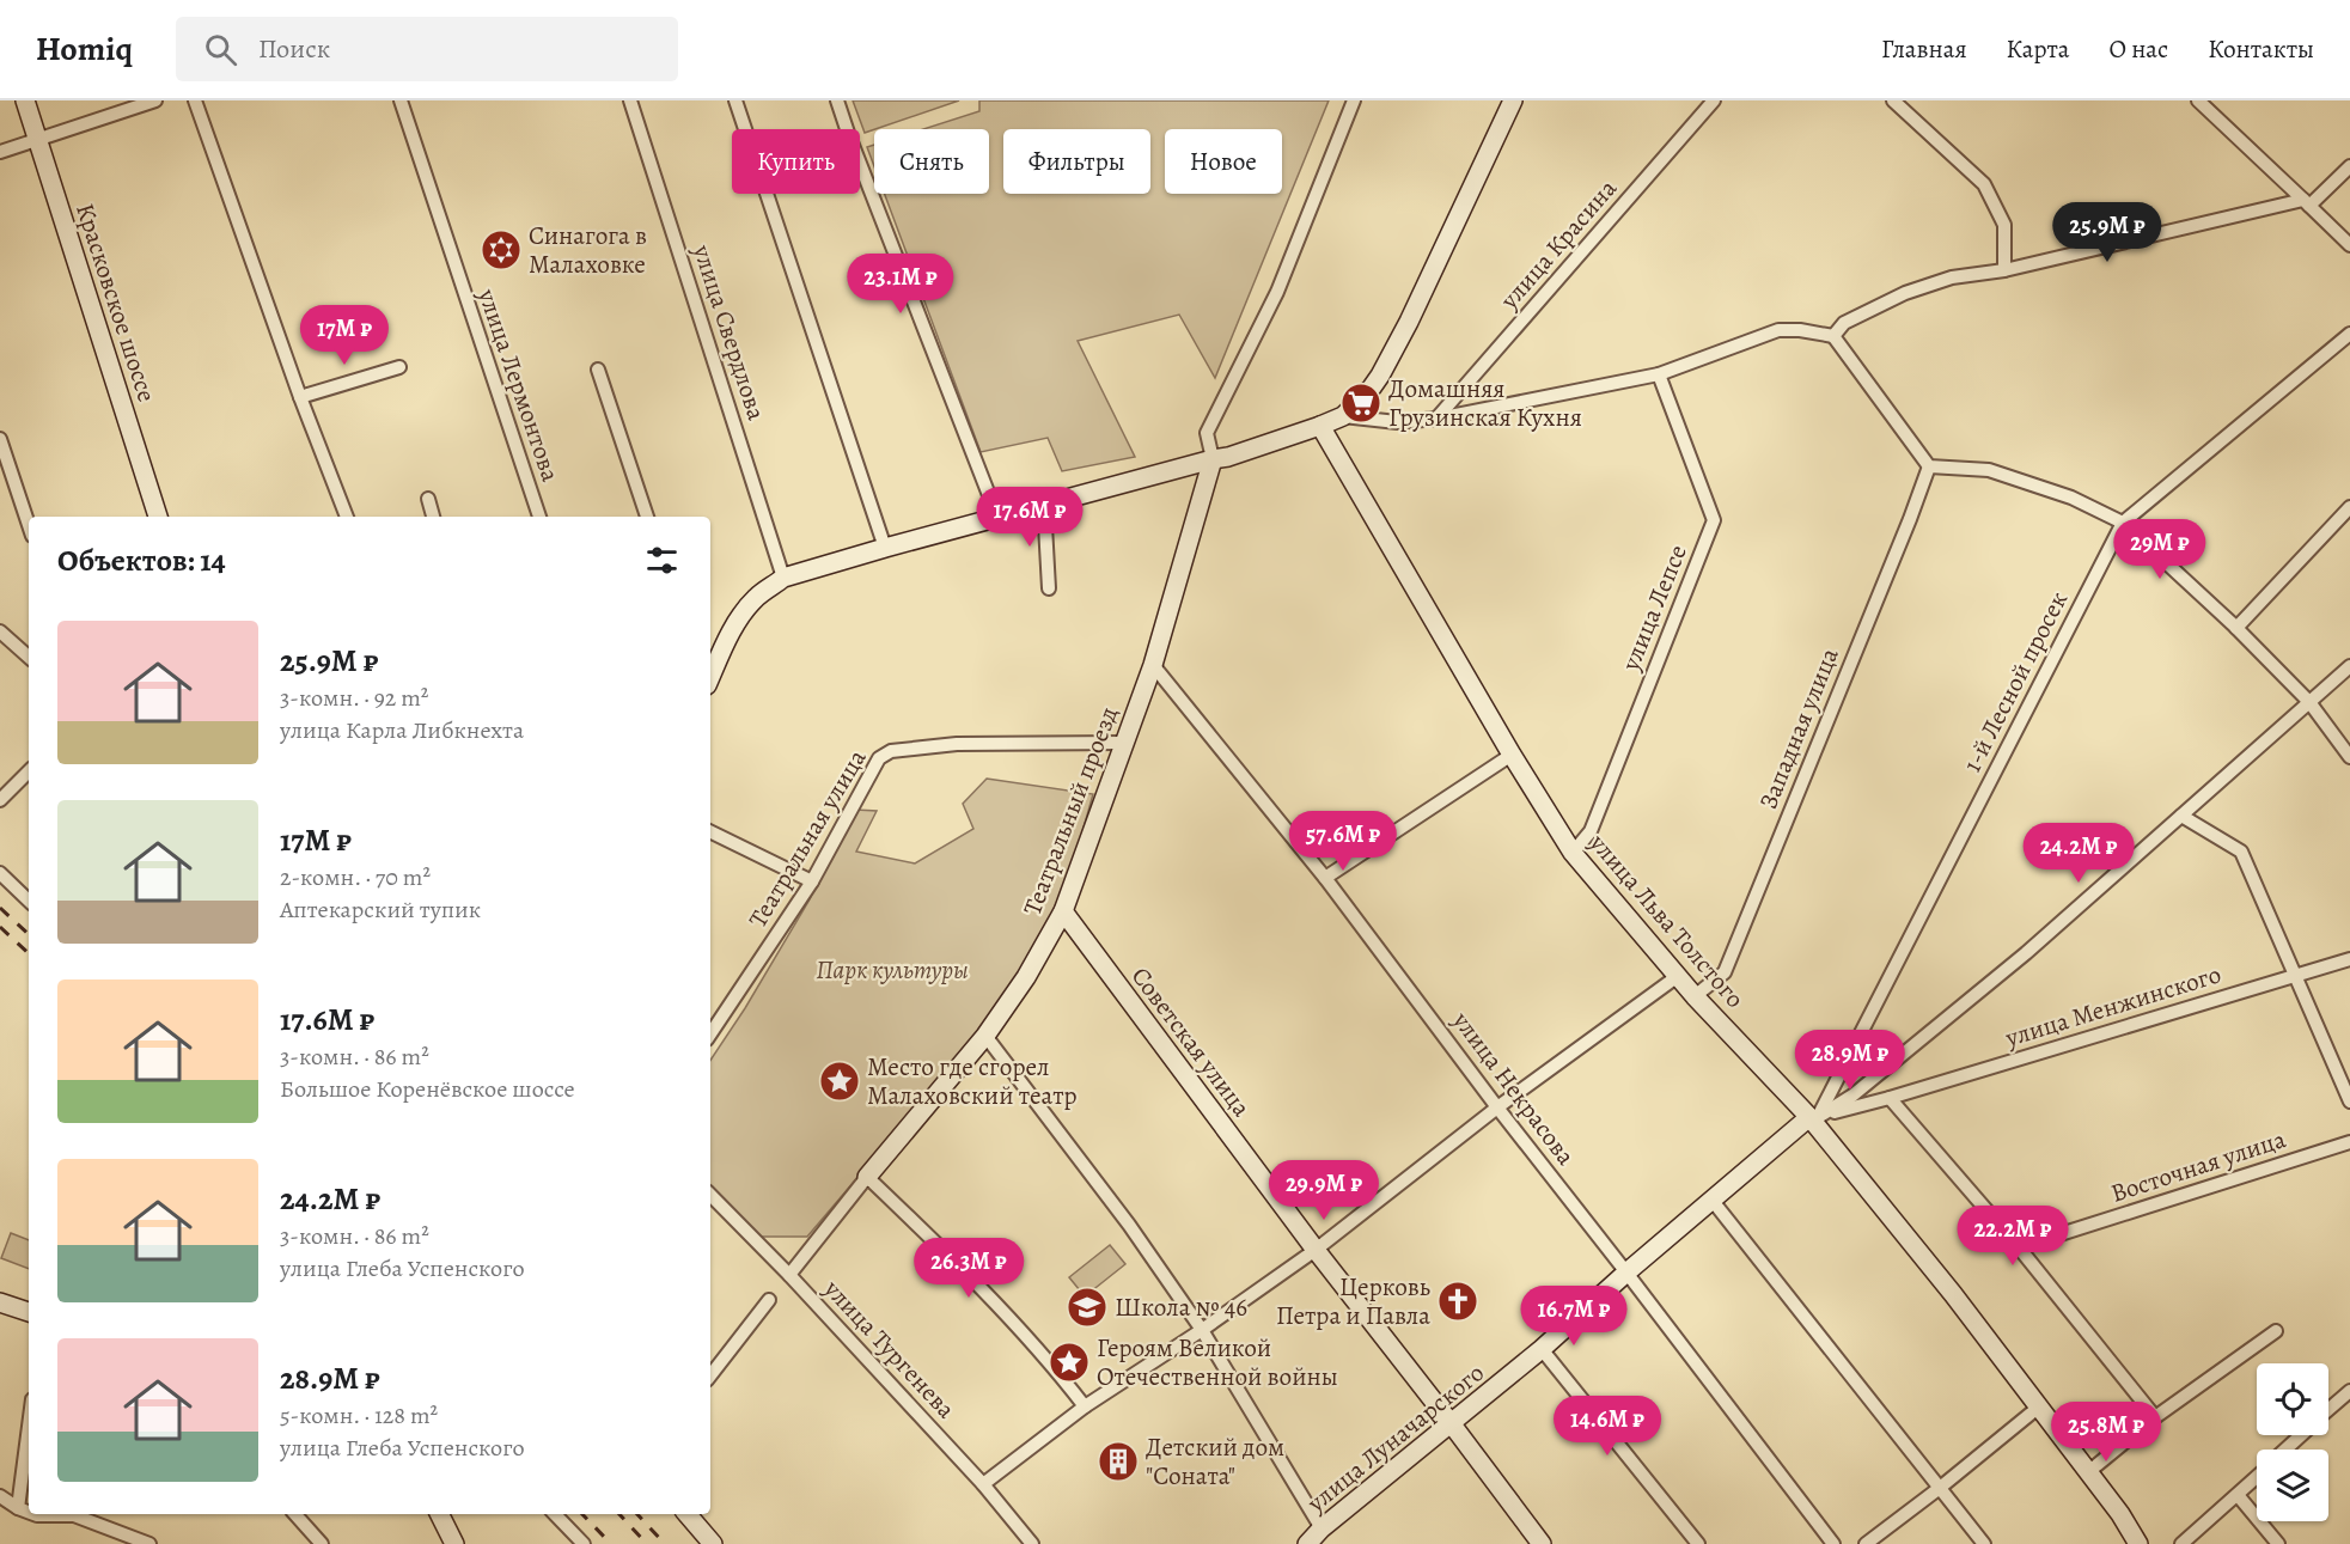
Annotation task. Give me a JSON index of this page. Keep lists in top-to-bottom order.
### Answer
{
  "streets": {
    "street": [
      "улица Красина",
      "Красковское шоссе",
      "улица Свердлова",
      "улица Лермонтова",
      "улица Лепсе",
      "1-й Лесной просек",
      "Западная улица",
      "Театральный проезд",
      "Театральная улица",
      "улица Льва Толстого",
      "улица Менжинского",
      "Советская улица",
      "улица Некрасова",
      "Восточная улица",
      "улица Тургенева",
      "улица Луначарского"
    ]
  },
  "crossings": [
    ["улица Лепсе", "улица Льва Толстого"],
    ["1-й Лесной просек", "улица Льва Толстого"],
    ["1-й Лесной просек", "улица Менжинского"],
    ["1-й Лесной просек", "улица Луначарского"],
    ["Западная улица", "улица Льва Толстого"],
    ["Театральный проезд", "Театральная улица"],
    ["Театральный проезд", "Советская улица"],
    ["Театральный проезд", "улица Некрасова"],
    ["Театральный проезд", "улица Тургенева"],
    ["улица Льва Толстого", "улица Менжинского"],
    ["улица Льва Толстого", "улица Луначарского"],
    ["улица Менжинского", "улица Луначарского"],
    ["Советская улица", "улица Луначарского"],
    ["улица Некрасова", "улица Луначарского"]
  ],
  "parks": ["Парк культуры"],
  "places": {
    "synagogue": ["Синагога в Малаховке"],
    "supermarket": ["Домашняя Грузинская Кухня"],
    "place": ["Место где сгорел Малаховский театр", "Героям Великой Отечественной войны"],
    "church": ["Церковь Петра и Павла"],
    "school or university": ["Школа № 46"],
    "building": ["Детский дом \"Соната\""]
  },
  "page": {
    "header": "Homiq",
    "search": "Поиск",
    "nav": [
      "Главная",
      "Карта",
      "О нас",
      "Контакты"
    ],
    "chip": [
      "Купить",
      "Снять",
      "Фильтры",
      "Новое"
    ],
    "price": [
      "25.9M ₽",
      "23.1M ₽",
      "17M ₽",
      "17.6M ₽",
      "29M ₽",
      "57.6M ₽",
      "24.2M ₽",
      "28.9M ₽",
      "29.9M ₽",
      "22.2M ₽",
      "26.3M ₽",
      "16.7M ₽",
      "14.6M ₽",
      "25.8M ₽"
    ],
    "heading": "Объектов: 14",
    "list": [
      {
        "name": "25.9M ₽",
        "note": "3-комн. · 92 m² · улица Карла Либкнехта"
      },
      {
        "name": "17M ₽",
        "note": "2-комн. · 70 m² · Аптекарский тупик"
      },
      {
        "name": "17.6M ₽",
        "note": "3-комн. · 86 m² · Большое Коренёвское шоссе"
      },
      {
        "name": "24.2M ₽",
        "note": "3-комн. · 86 m² · улица Глеба Успенского"
      },
      {
        "name": "28.9M ₽",
        "note": "5-комн. · 128 m² · улица Глеба Успенского"
      }
    ]
  }
}
